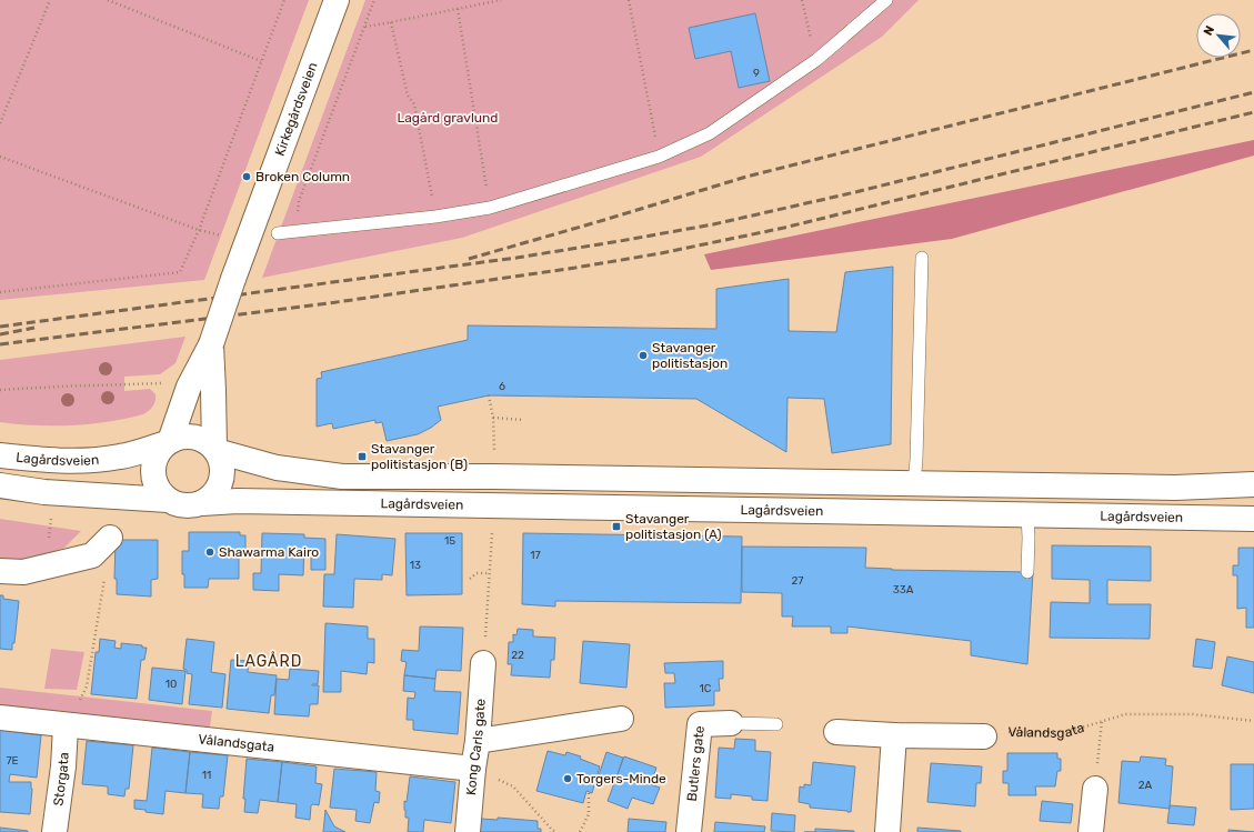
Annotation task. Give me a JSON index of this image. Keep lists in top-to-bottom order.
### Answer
{
  "streets": {
    "main road": [
      "Kirkegårdsveien",
      "Lagårdsveien",
      "Vålandsgata",
      "Kong Carls gate",
      "Butlers gate",
      "Storgata"
    ]
  },
  "crossings": [
    ["Kirkegårdsveien", "Lagårdsveien"],
    ["Vålandsgata", "Kong Carls gate"],
    ["Vålandsgata", "Storgata"]
  ],
  "districts": ["LAGÅRD"],
  "parks": ["Lagård gravlund"],
  "places": {
    "other": [
      "Broken Column",
      "Stavanger politistasjon",
      "Shawarma Kairo",
      "Torgers-Minde"
    ],
    "transit": ["Stavanger politistasjon (B)", "Stavanger politistasjon (A)"]
  },
  "house_numbers": [
    "9",
    "6",
    "15",
    "17",
    "13",
    "27",
    "33A",
    "22",
    "10",
    "1C",
    "7E",
    "11",
    "2A"
  ],
  "north": "top left"
}
